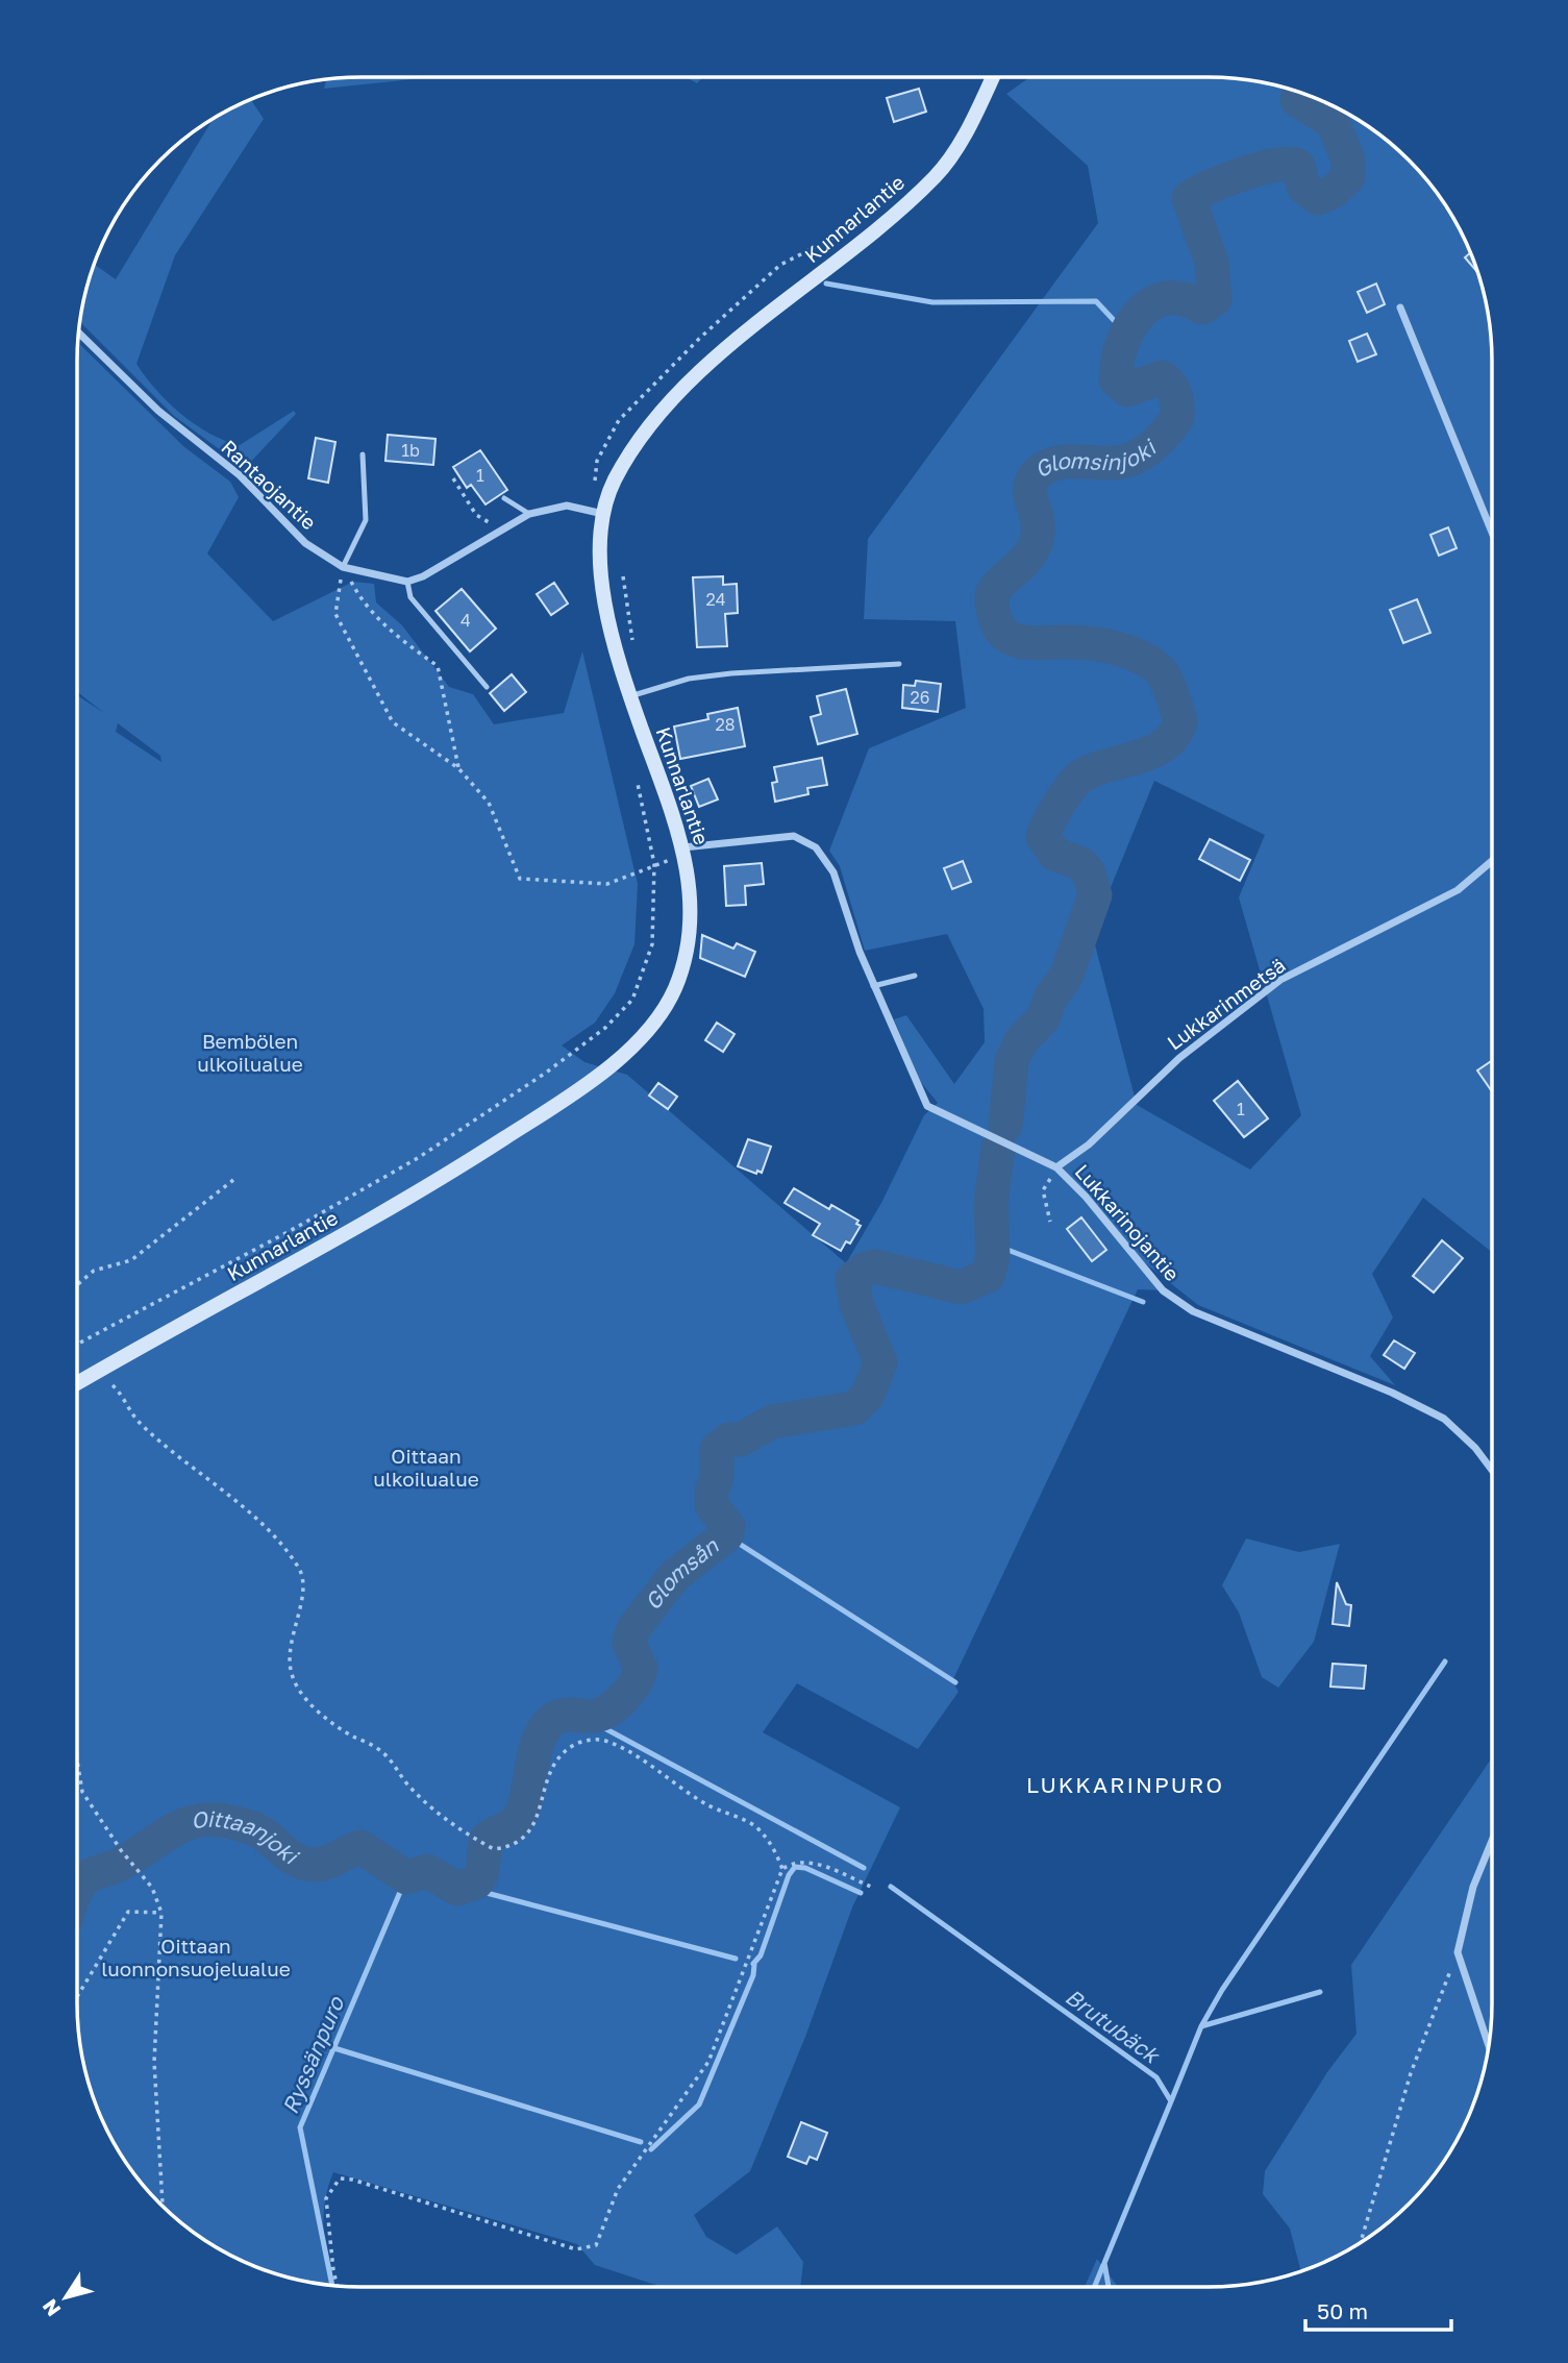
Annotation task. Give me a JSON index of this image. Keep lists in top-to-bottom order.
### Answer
{
  "streets": {
    "main road": ["Kunnarlantie"],
    "street": ["Rantaojantie", "Lukkarinmetsä", "Lukkarinojantie"]
  },
  "crossings": [
    ["Kunnarlantie", "Lukkarinojantie"],
    ["Lukkarinmetsä", "Lukkarinojantie"]
  ],
  "districts": ["LUKKARINPURO"],
  "water": [
    "Glomsinjoki",
    "Glomsån",
    "Oittaanjoki",
    "Brutubäck",
    "Ryssänpuro"
  ],
  "parks": ["Bembölen ulkoilualue", "Oittaan ulkoilualue", "Oittaan luonnonsuojelualue"],
  "house_numbers": [
    "1b",
    "1",
    "24",
    "4",
    "26",
    "28",
    "1"
  ],
  "scale_bar": "50 m",
  "north": "bottom left"
}
